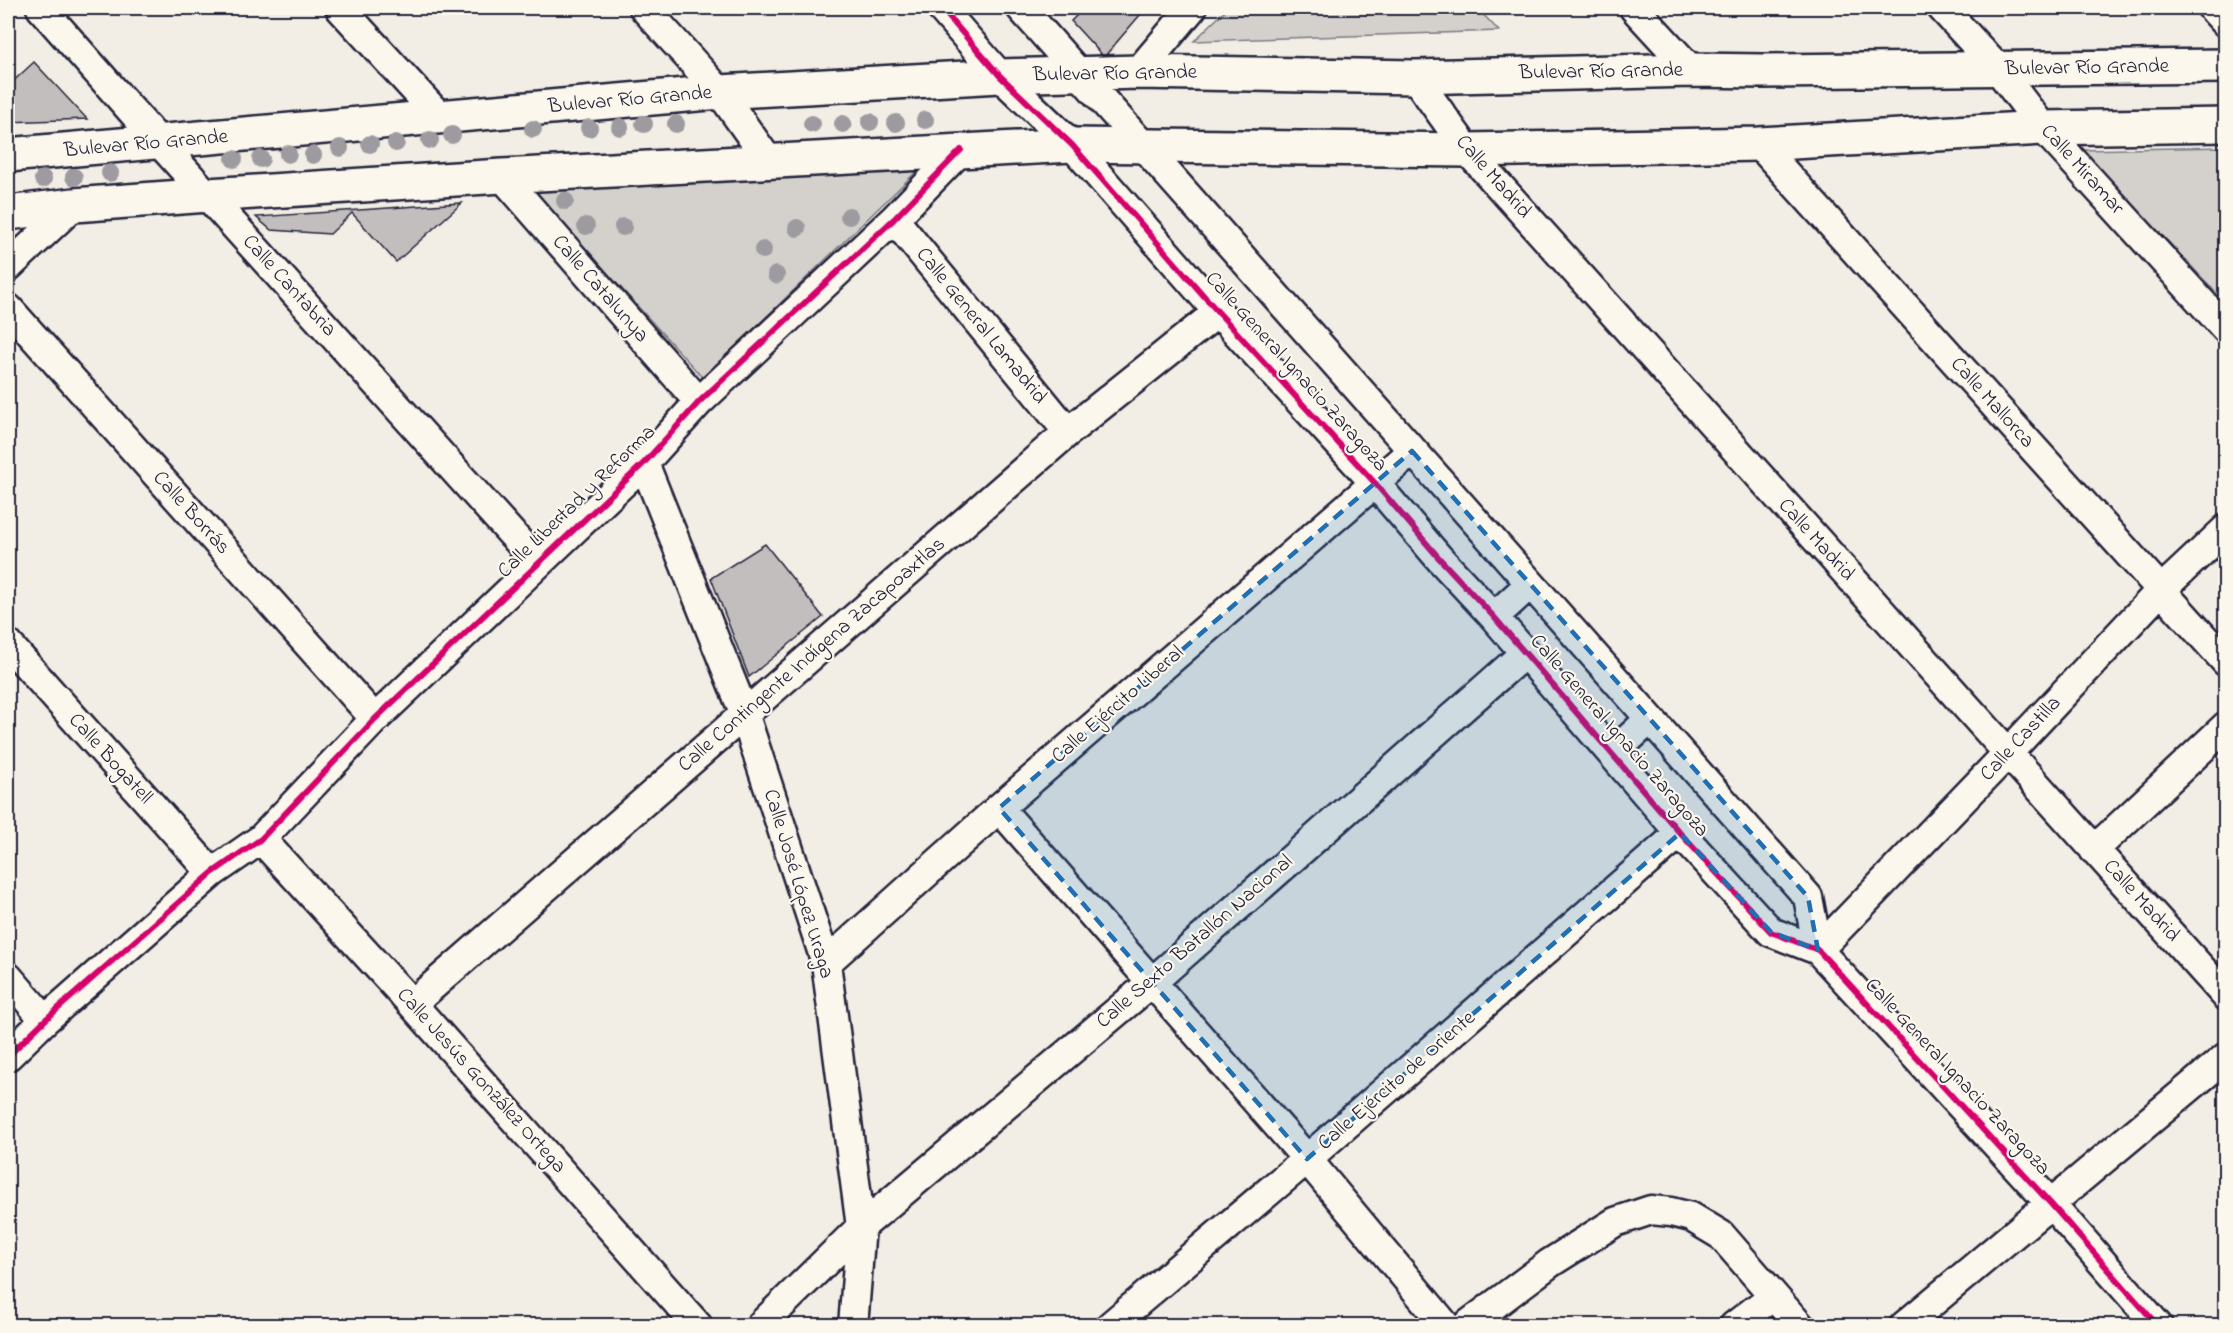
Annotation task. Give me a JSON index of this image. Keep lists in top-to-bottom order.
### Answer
{
  "streets": {
    "main road": ["Bulevar Río Grande"],
    "street": [
      "Calle Miramar",
      "Calle Madrid",
      "Calle Cantabria",
      "Calle Catalunya",
      "Calle General Lamadrid",
      "Calle General Ignacio Zaragoza",
      "Calle Mallorca",
      "Calle Libertad y Reforma",
      "Calle Borrás",
      "Calle Contingente Indígena Zacapoaxtlas",
      "Calle Ejército Liberal",
      "Calle Castilla",
      "Calle Bogatell",
      "Calle José López Uraga",
      "Calle Sexto Batallón Nacional",
      "Calle Jesús González Ortega",
      "Calle Ejército de Oriente"
    ]
  },
  "crossings": [
    ["Bulevar Río Grande", "Calle Miramar"],
    ["Bulevar Río Grande", "Calle Madrid"],
    ["Bulevar Río Grande", "Calle Cantabria"],
    ["Bulevar Río Grande", "Calle General Ignacio Zaragoza"],
    ["Calle Madrid", "Calle Castilla"],
    ["Calle Cantabria", "Calle Libertad y Reforma"],
    ["Calle Catalunya", "Calle Libertad y Reforma"],
    ["Calle General Lamadrid", "Calle Libertad y Reforma"],
    ["Calle General Lamadrid", "Calle Contingente Indígena Zacapoaxtlas"],
    ["Calle General Ignacio Zaragoza", "Calle Contingente Indígena Zacapoaxtlas"],
    ["Calle General Ignacio Zaragoza", "Calle Ejército Liberal"],
    ["Calle General Ignacio Zaragoza", "Calle Castilla"],
    ["Calle General Ignacio Zaragoza", "Calle Sexto Batallón Nacional"],
    ["Calle General Ignacio Zaragoza", "Calle Ejército de Oriente"],
    ["Calle Mallorca", "Calle Castilla"],
    ["Calle Libertad y Reforma", "Calle Borrás"],
    ["Calle Libertad y Reforma", "Calle Bogatell"],
    ["Calle Libertad y Reforma", "Calle José López Uraga"],
    ["Calle Libertad y Reforma", "Calle Jesús González Ortega"],
    ["Calle Contingente Indígena Zacapoaxtlas", "Calle José López Uraga"],
    ["Calle Contingente Indígena Zacapoaxtlas", "Calle Jesús González Ortega"],
    ["Calle Ejército Liberal", "Calle José López Uraga"],
    ["Calle José López Uraga", "Calle Sexto Batallón Nacional"]
  ]
}
